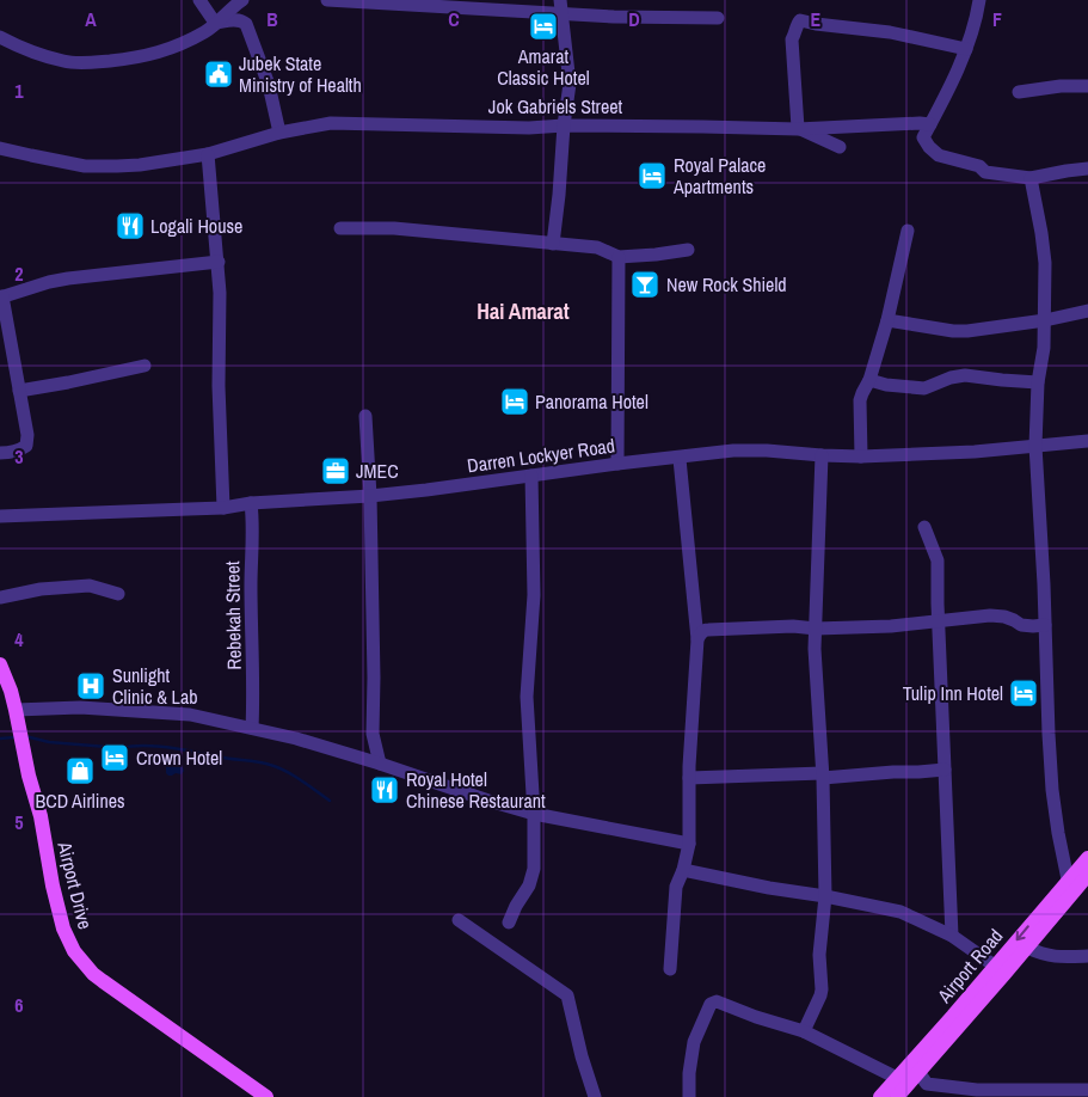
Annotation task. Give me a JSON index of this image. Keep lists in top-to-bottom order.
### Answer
{
  "streets": {
    "main road": ["Airport Drive", "Airport Road"],
    "street": ["Jok Gabriels Street", "Darren Lockyer Road", "Rebekah Street"]
  },
  "crossings": [
    ["Darren Lockyer Road", "Rebekah Street"]
  ],
  "districts": ["Hai Amarat"],
  "places": {
    "hotel": [
      "Amarat Classic Hotel",
      "Royal Palace Apartments",
      "Panorama Hotel",
      "Tulip Inn Hotel",
      "Crown Hotel"
    ],
    "public building": ["Jubek State Ministry of Health"],
    "restaurant": ["Logali House", "Royal Hotel Chinese Restaurant"],
    "bar": ["New Rock Shield"],
    "office": ["JMEC"],
    "hospital": ["Sunlight Clinic & Lab"],
    "shop": ["BCD Airlines"]
  },
  "grid": {
    "columns": [
      "A",
      "B",
      "C",
      "D",
      "E",
      "F"
    ],
    "rows": [
      "1",
      "2",
      "3",
      "4",
      "5",
      "6"
    ]
  }
}
